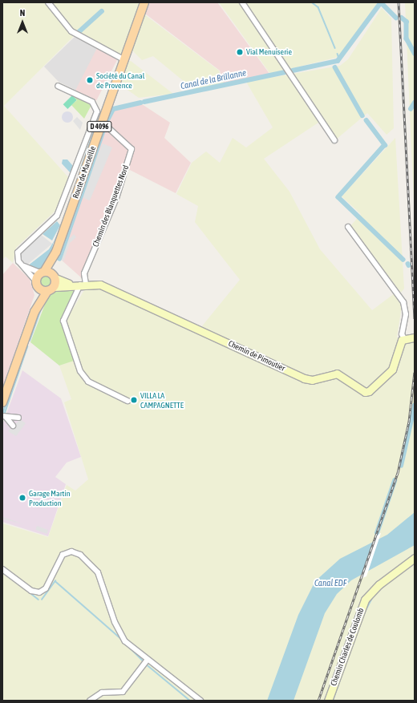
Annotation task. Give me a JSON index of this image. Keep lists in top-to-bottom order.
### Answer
{
  "streets": {
    "main road": [
      "D 4096",
      "Route de Marseille",
      "Chemin de Pimoutier",
      "Chemin Charles de Coulomb"
    ],
    "street": ["Chemin des Blanquettes Nord"]
  },
  "crossings": [
    ["Route de Marseille", "Chemin des Blanquettes Nord"],
    ["Route de Marseille", "Chemin de Pimoutier"],
    ["Chemin des Blanquettes Nord", "Chemin de Pimoutier"]
  ],
  "water": ["Canal de la Brillanne", "Canal EDF"],
  "places": [
    "Vial Menuiserie",
    "Société du Canal de Provence",
    "VILLA LA CAMPAGNETTE",
    "Garage Martin Production"
  ],
  "north": "top"
}
